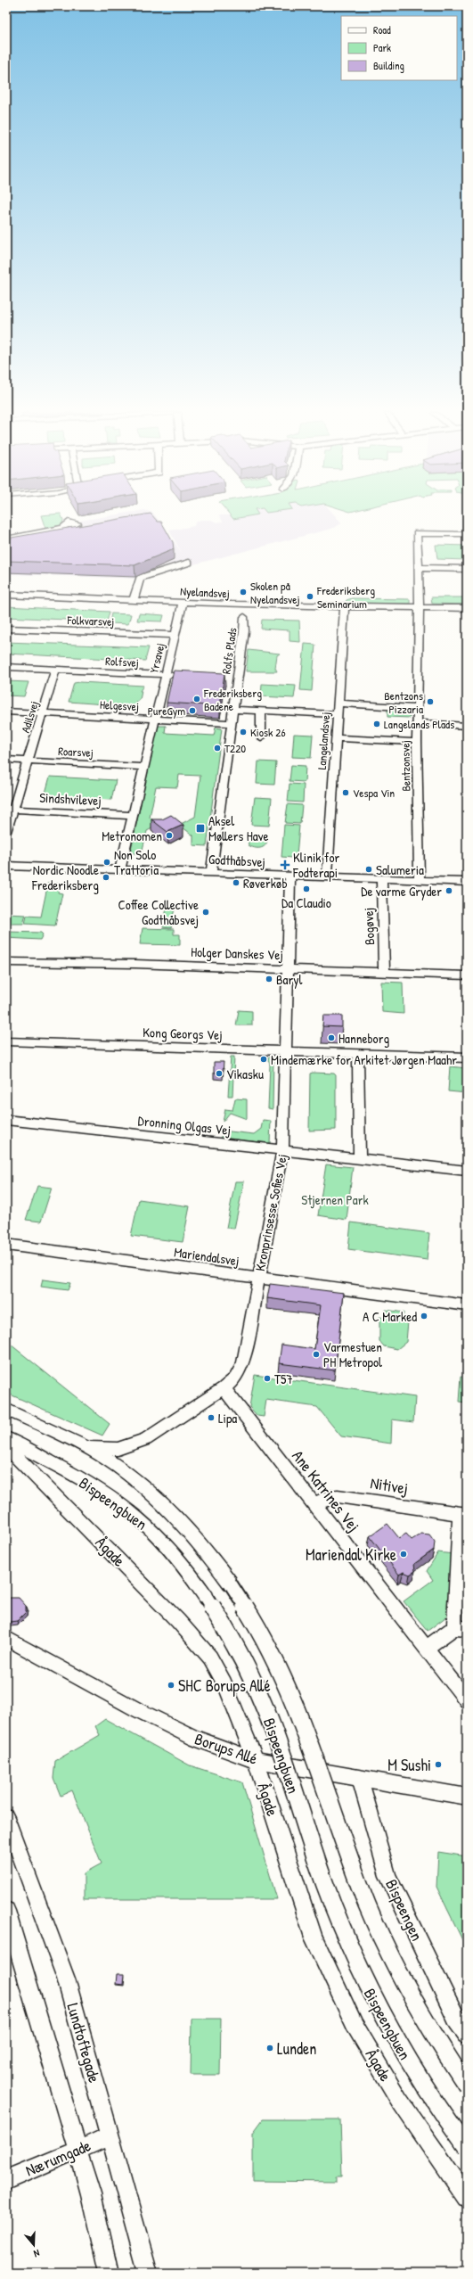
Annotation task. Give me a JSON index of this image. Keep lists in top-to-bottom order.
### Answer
{
  "streets": {
    "street": [
      "Nyelandsvej",
      "Folkvarsvej",
      "Rolfs Plads",
      "Yrsavej",
      "Rolfsvej",
      "Helgesvej",
      "Adilsvej",
      "Langelandsvej",
      "Roarsvej",
      "Bentzonsvej",
      "Sindshvilevej",
      "Godthåbsvej",
      "Bogøvej",
      "Holger Danskes Vej",
      "Kong Georgs Vej",
      "Dronning Olgas Vej",
      "Kronprinsesse Sofies Vej",
      "Mariendalsvej",
      "Nitivej",
      "Ane Katrines Vej",
      "Bispeengbuen",
      "Ågade",
      "Borups Allé",
      "Bispeengen",
      "Lundtoftegade",
      "Nærumgade"
    ]
  },
  "crossings": [
    ["Nyelandsvej", "Rolfs Plads"],
    ["Nyelandsvej", "Yrsavej"],
    ["Nyelandsvej", "Langelandsvej"],
    ["Nyelandsvej", "Bentzonsvej"],
    ["Folkvarsvej", "Yrsavej"],
    ["Yrsavej", "Rolfsvej"],
    ["Yrsavej", "Helgesvej"],
    ["Rolfsvej", "Adilsvej"],
    ["Helgesvej", "Adilsvej"],
    ["Adilsvej", "Roarsvej"],
    ["Adilsvej", "Sindshvilevej"],
    ["Langelandsvej", "Godthåbsvej"],
    ["Bentzonsvej", "Godthåbsvej"],
    ["Godthåbsvej", "Bogøvej"],
    ["Godthåbsvej", "Kronprinsesse Sofies Vej"],
    ["Bogøvej", "Holger Danskes Vej"],
    ["Holger Danskes Vej", "Kronprinsesse Sofies Vej"],
    ["Kong Georgs Vej", "Kronprinsesse Sofies Vej"],
    ["Dronning Olgas Vej", "Kronprinsesse Sofies Vej"],
    ["Kronprinsesse Sofies Vej", "Mariendalsvej"],
    ["Kronprinsesse Sofies Vej", "Ane Katrines Vej"],
    ["Kronprinsesse Sofies Vej", "Bispeengbuen"],
    ["Nitivej", "Ane Katrines Vej"],
    ["Ågade", "Borups Allé"],
    ["Borups Allé", "Bispeengen"],
    ["Lundtoftegade", "Nærumgade"]
  ],
  "parks": ["Stjernen Park"],
  "places": {
    "other": [
      "Skolen på Nyelandsvej",
      "Frederiksberg Seminarium",
      "Frederiksberg Badene",
      "Bentzons Pizzaria",
      "PureGym",
      "Langelands Plads",
      "Kiosk 26",
      "T220",
      "Vespa Vin",
      "Metronomen",
      "Non Solo Trattoria",
      "Salumeria",
      "Nordic Noodle Frederiksberg",
      "Røverkøb",
      "Da Claudio",
      "De varme Gryder",
      "Coffee Collective Godthåbsvej",
      "Baryl",
      "Hanneborg",
      "Mindemærke for Arkitet Jørgen Maahr",
      "Vikasku",
      "A C Marked",
      "Varmestuen PH Metropol",
      "T57",
      "Lipa",
      "Mariendal Kirke",
      "SHC Borups Allé",
      "M Sushi",
      "Lunden"
    ],
    "transit": ["Aksel Møllers Have"],
    "health": ["Klinik for Fodterapi"]
  },
  "legend": ["Road", "Park", "Building"],
  "north": "bottom"
}
